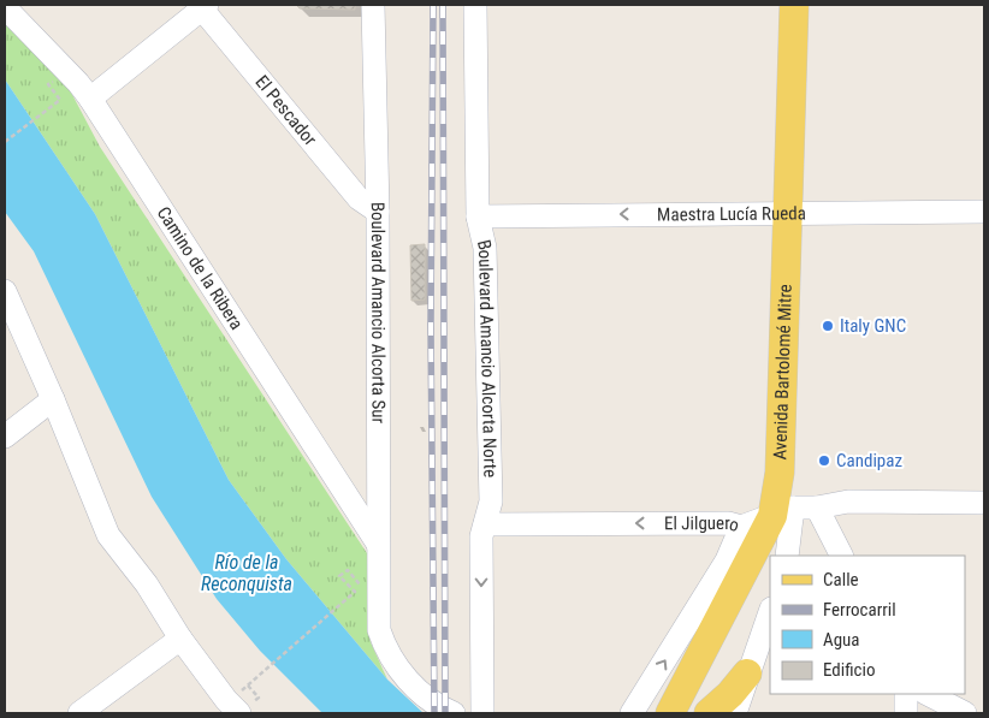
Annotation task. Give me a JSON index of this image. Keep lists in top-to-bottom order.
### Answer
{
  "streets": {
    "main road": ["Avenida Bartolomé Mitre"],
    "street": [
      "El Pescador",
      "Maestra Lucía Rueda",
      "Camino de la Ribera",
      "Boulevard Amancio Alcorta Sur",
      "Boulevard Amancio Alcorta Norte",
      "El Jilguero"
    ]
  },
  "crossings": [
    ["El Pescador", "Boulevard Amancio Alcorta Sur"],
    ["Maestra Lucía Rueda", "Boulevard Amancio Alcorta Norte"],
    ["Maestra Lucía Rueda", "Avenida Bartolomé Mitre"],
    ["Camino de la Ribera", "Boulevard Amancio Alcorta Sur"],
    ["Boulevard Amancio Alcorta Norte", "El Jilguero"],
    ["Avenida Bartolomé Mitre", "El Jilguero"]
  ],
  "one_way": ["Maestra Lucía Rueda", "El Jilguero"],
  "water": ["Río de la Reconquista"],
  "places": ["Italy GNC", "Candipaz"],
  "legend": [
    "Calle",
    "Ferrocarril",
    "Agua",
    "Edificio"
  ]
}
